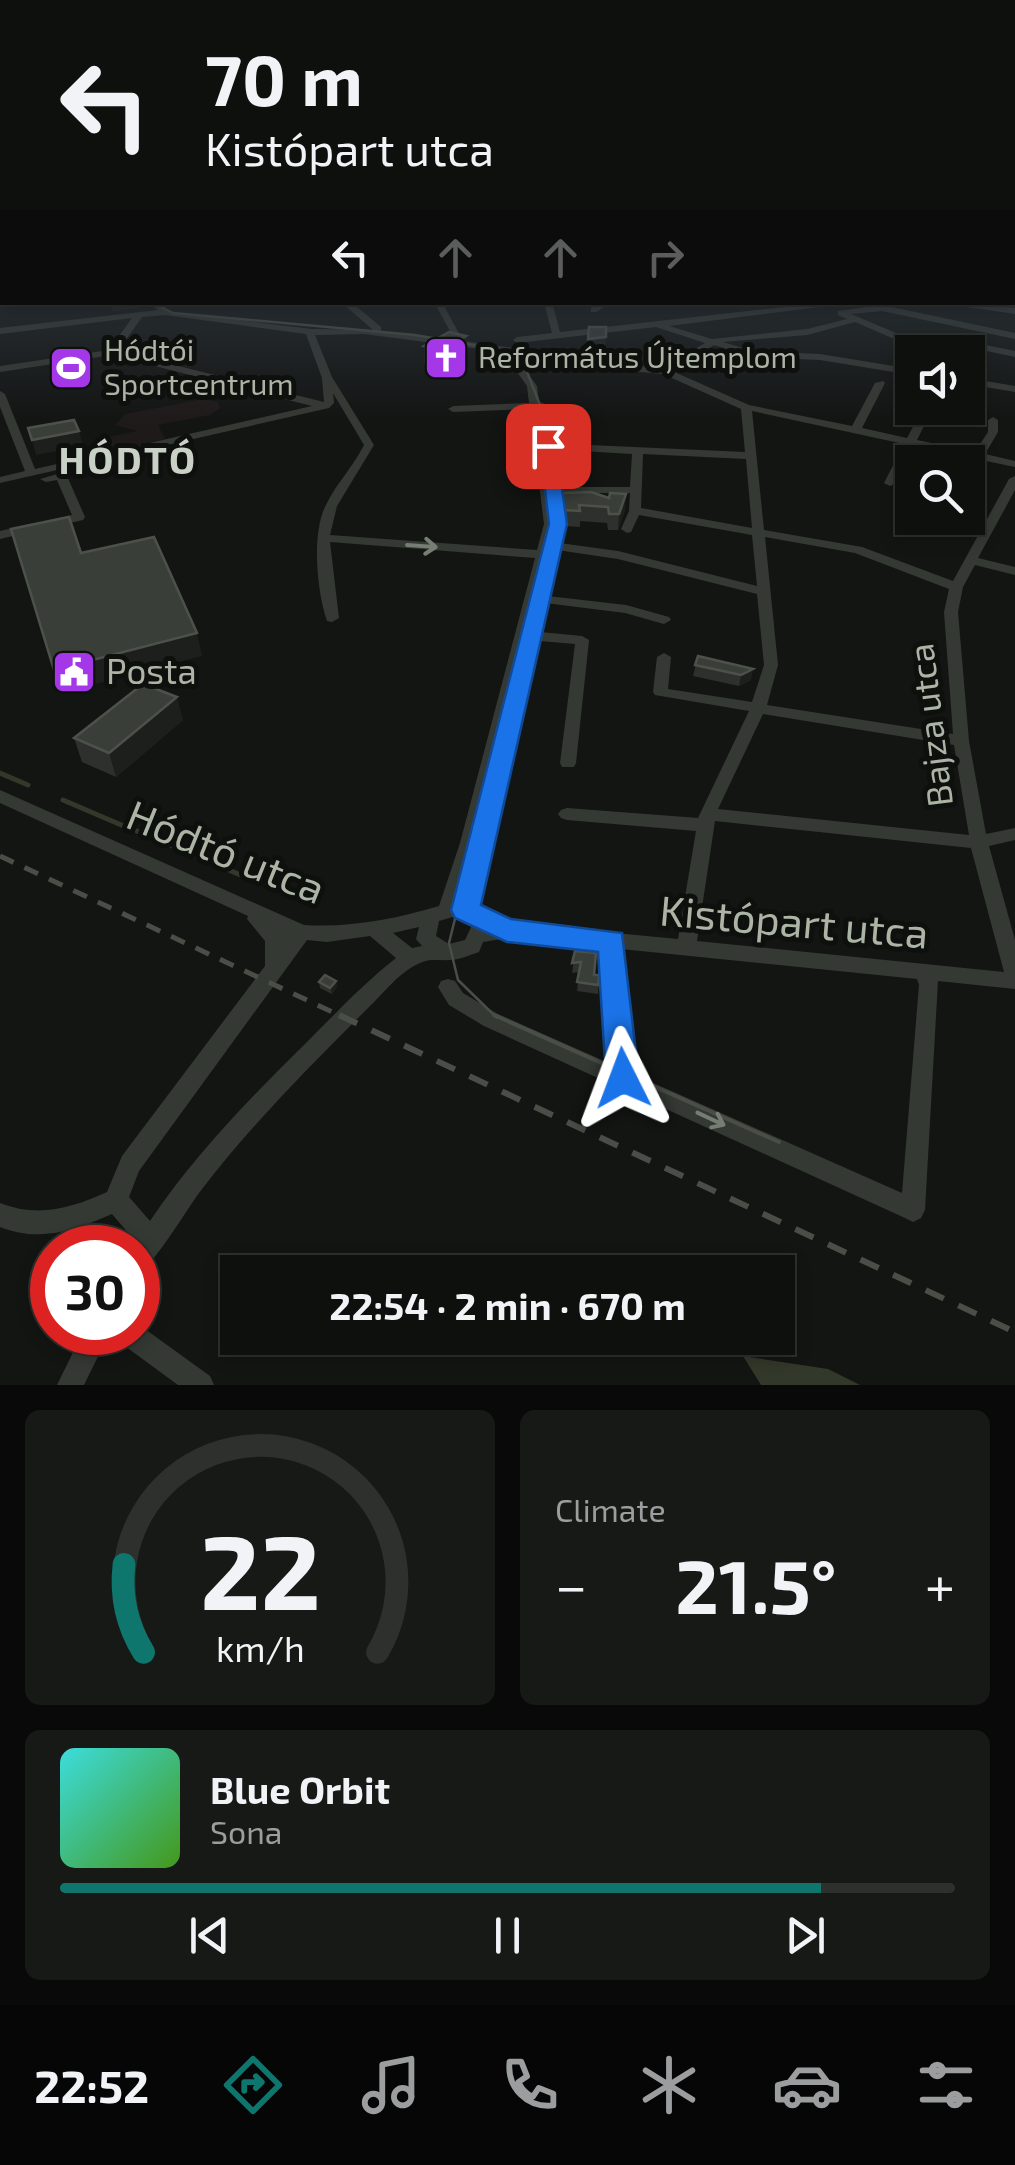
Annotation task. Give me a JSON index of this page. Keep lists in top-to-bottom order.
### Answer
{
  "streets": {
    "street": ["Bajza utca", "Hódtó utca", "Kistópart utca"]
  },
  "crossings": [
    ["Bajza utca", "Kistópart utca"],
    ["Hódtó utca", "Kistópart utca"]
  ],
  "districts": ["HÓDTÓ"],
  "places": {
    "church": ["Református Újtemplom"],
    "sports": ["Hódtói Sportcentrum"],
    "public building": ["Posta"]
  },
  "page": {
    "turn": ["70 m", "Kistópart utca"],
    "limit": "30",
    "trip": "22:54 · 2 min · 670 m",
    "tile": "Climate",
    "heat": ["−", "21.5°", "+"],
    "song": ["Blue Orbit", "Sona"],
    "tabs": "22:52",
    "gauge": ["22", "km/h"]
  }
}
